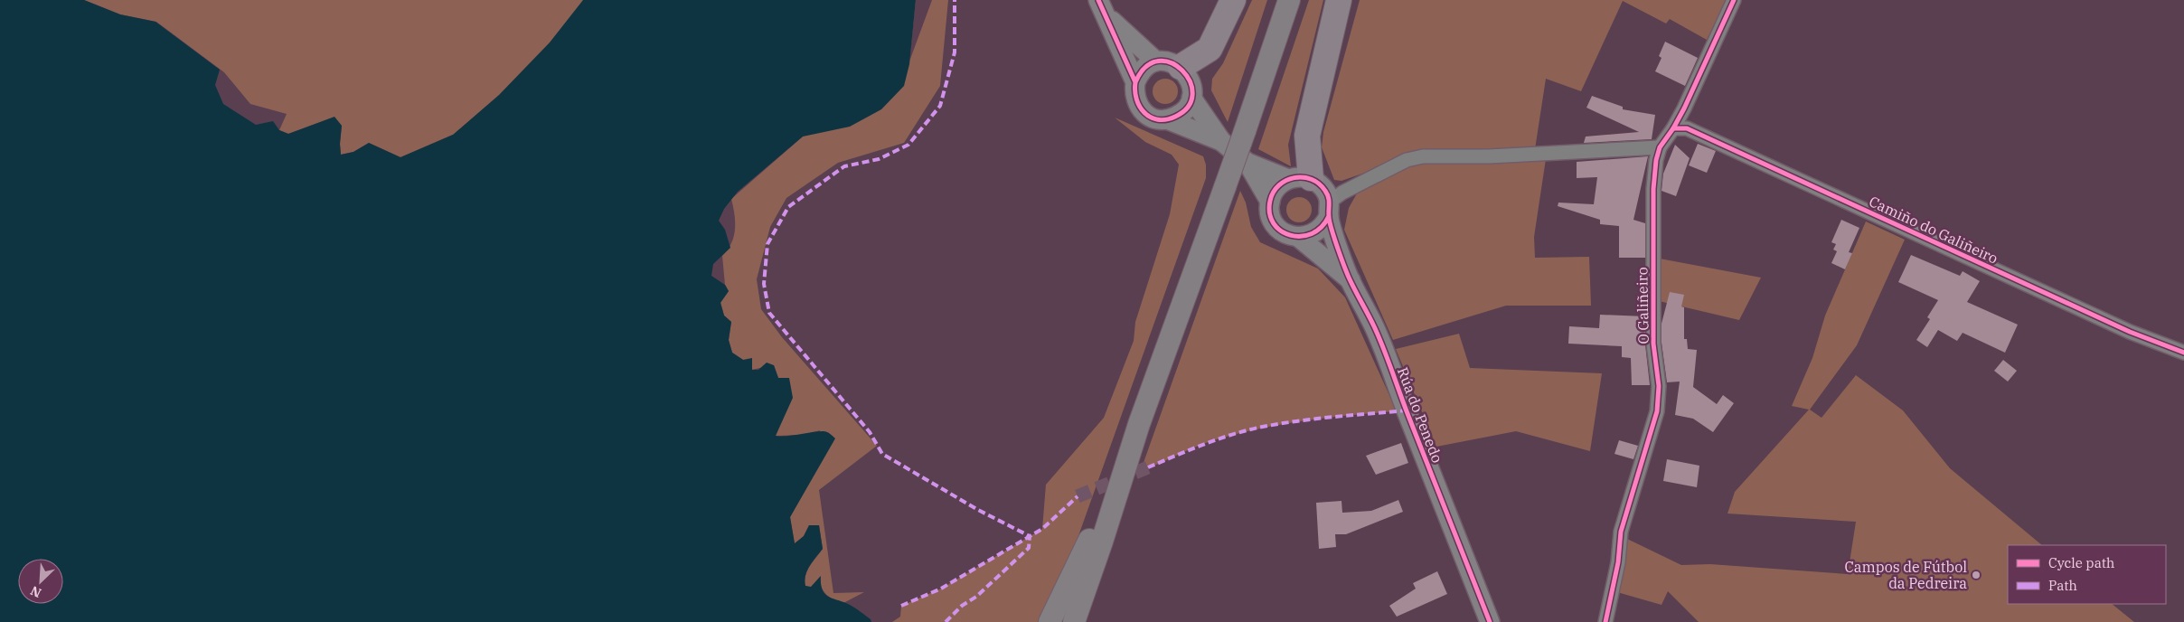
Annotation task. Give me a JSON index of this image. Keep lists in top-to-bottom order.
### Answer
{
  "streets": {
    "street": ["Camiño do Galiñeiro", "O Galiñeiro", "Rúa do Penedo"]
  },
  "crossings": [
    ["Camiño do Galiñeiro", "O Galiñeiro"]
  ],
  "places": ["Campos de Fútbol da Pedreira"],
  "legend": ["Cycle path", "Path"],
  "north": "bottom left"
}
